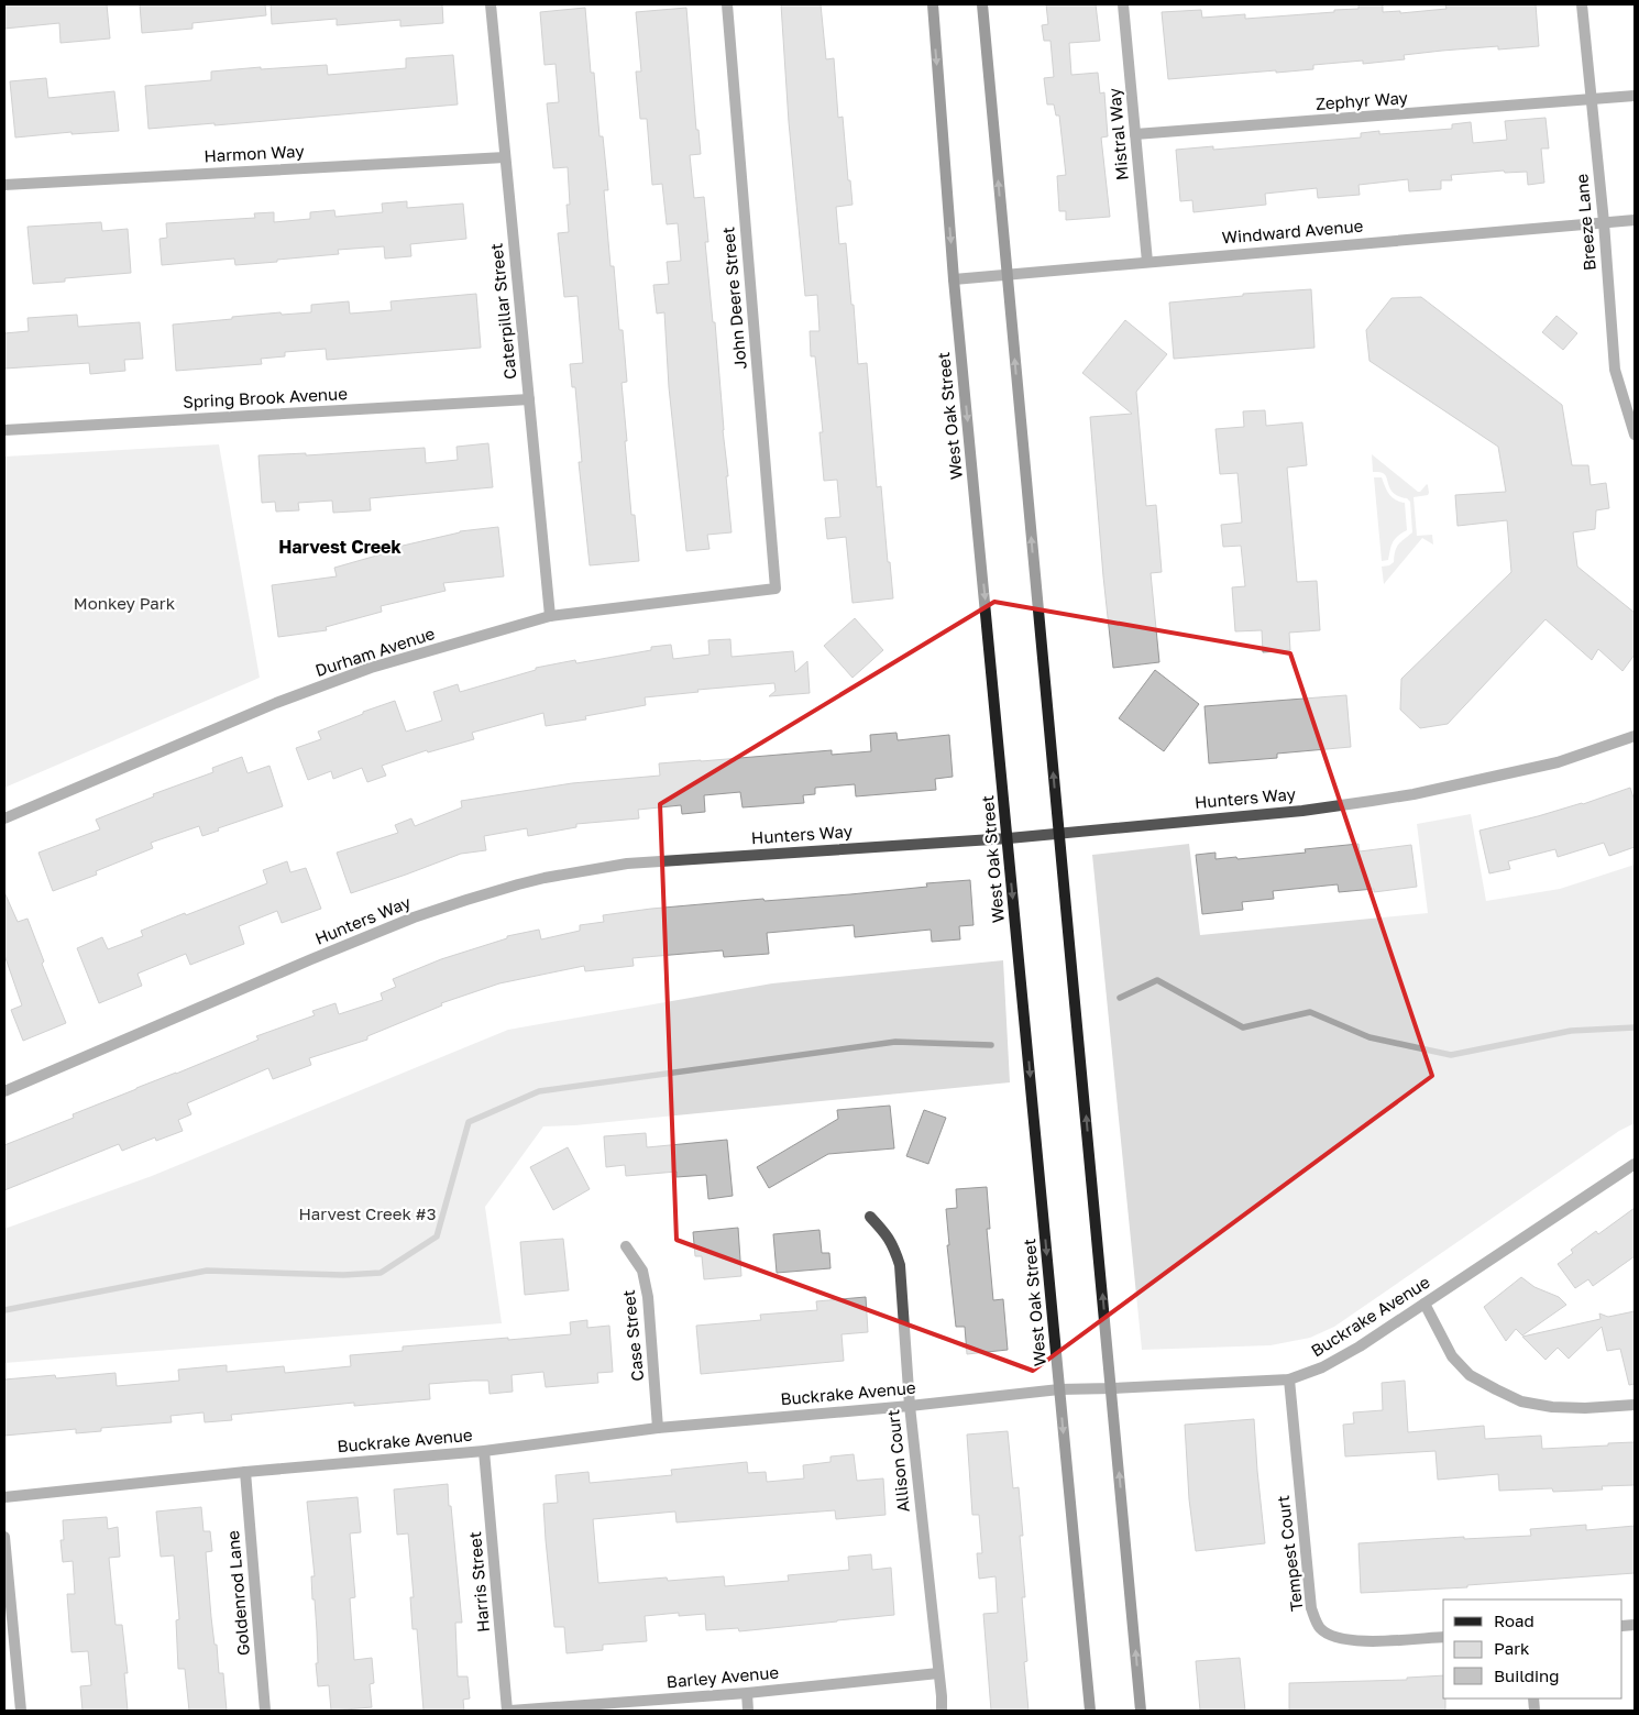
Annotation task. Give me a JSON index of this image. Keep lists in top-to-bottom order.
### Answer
{
  "streets": {
    "main road": ["West Oak Street"],
    "street": [
      "Zephyr Way",
      "Mistral Way",
      "Harmon Way",
      "Breeze Lane",
      "Windward Avenue",
      "John Deere Street",
      "Caterpillar Street",
      "Spring Brook Avenue",
      "Durham Avenue",
      "Hunters Way",
      "Buckrake Avenue",
      "Case Street",
      "Allison Court",
      "Tempest Court",
      "Harris Street",
      "Goldenrod Lane",
      "Barley Avenue"
    ]
  },
  "crossings": [
    ["Zephyr Way", "Mistral Way"],
    ["Zephyr Way", "Breeze Lane"],
    ["Mistral Way", "Windward Avenue"],
    ["Harmon Way", "Caterpillar Street"],
    ["Breeze Lane", "Windward Avenue"],
    ["Windward Avenue", "West Oak Street"],
    ["John Deere Street", "Durham Avenue"],
    ["Caterpillar Street", "Spring Brook Avenue"],
    ["Caterpillar Street", "Durham Avenue"],
    ["West Oak Street", "Hunters Way"],
    ["West Oak Street", "Buckrake Avenue"],
    ["Buckrake Avenue", "Case Street"],
    ["Buckrake Avenue", "Allison Court"],
    ["Buckrake Avenue", "Tempest Court"],
    ["Buckrake Avenue", "Harris Street"],
    ["Buckrake Avenue", "Goldenrod Lane"],
    ["Allison Court", "Barley Avenue"],
    ["Harris Street", "Barley Avenue"]
  ],
  "districts": ["Harvest Creek"],
  "parks": ["Monkey Park", "Harvest Creek #3"],
  "legend": ["Road", "Park", "Building"]
}
